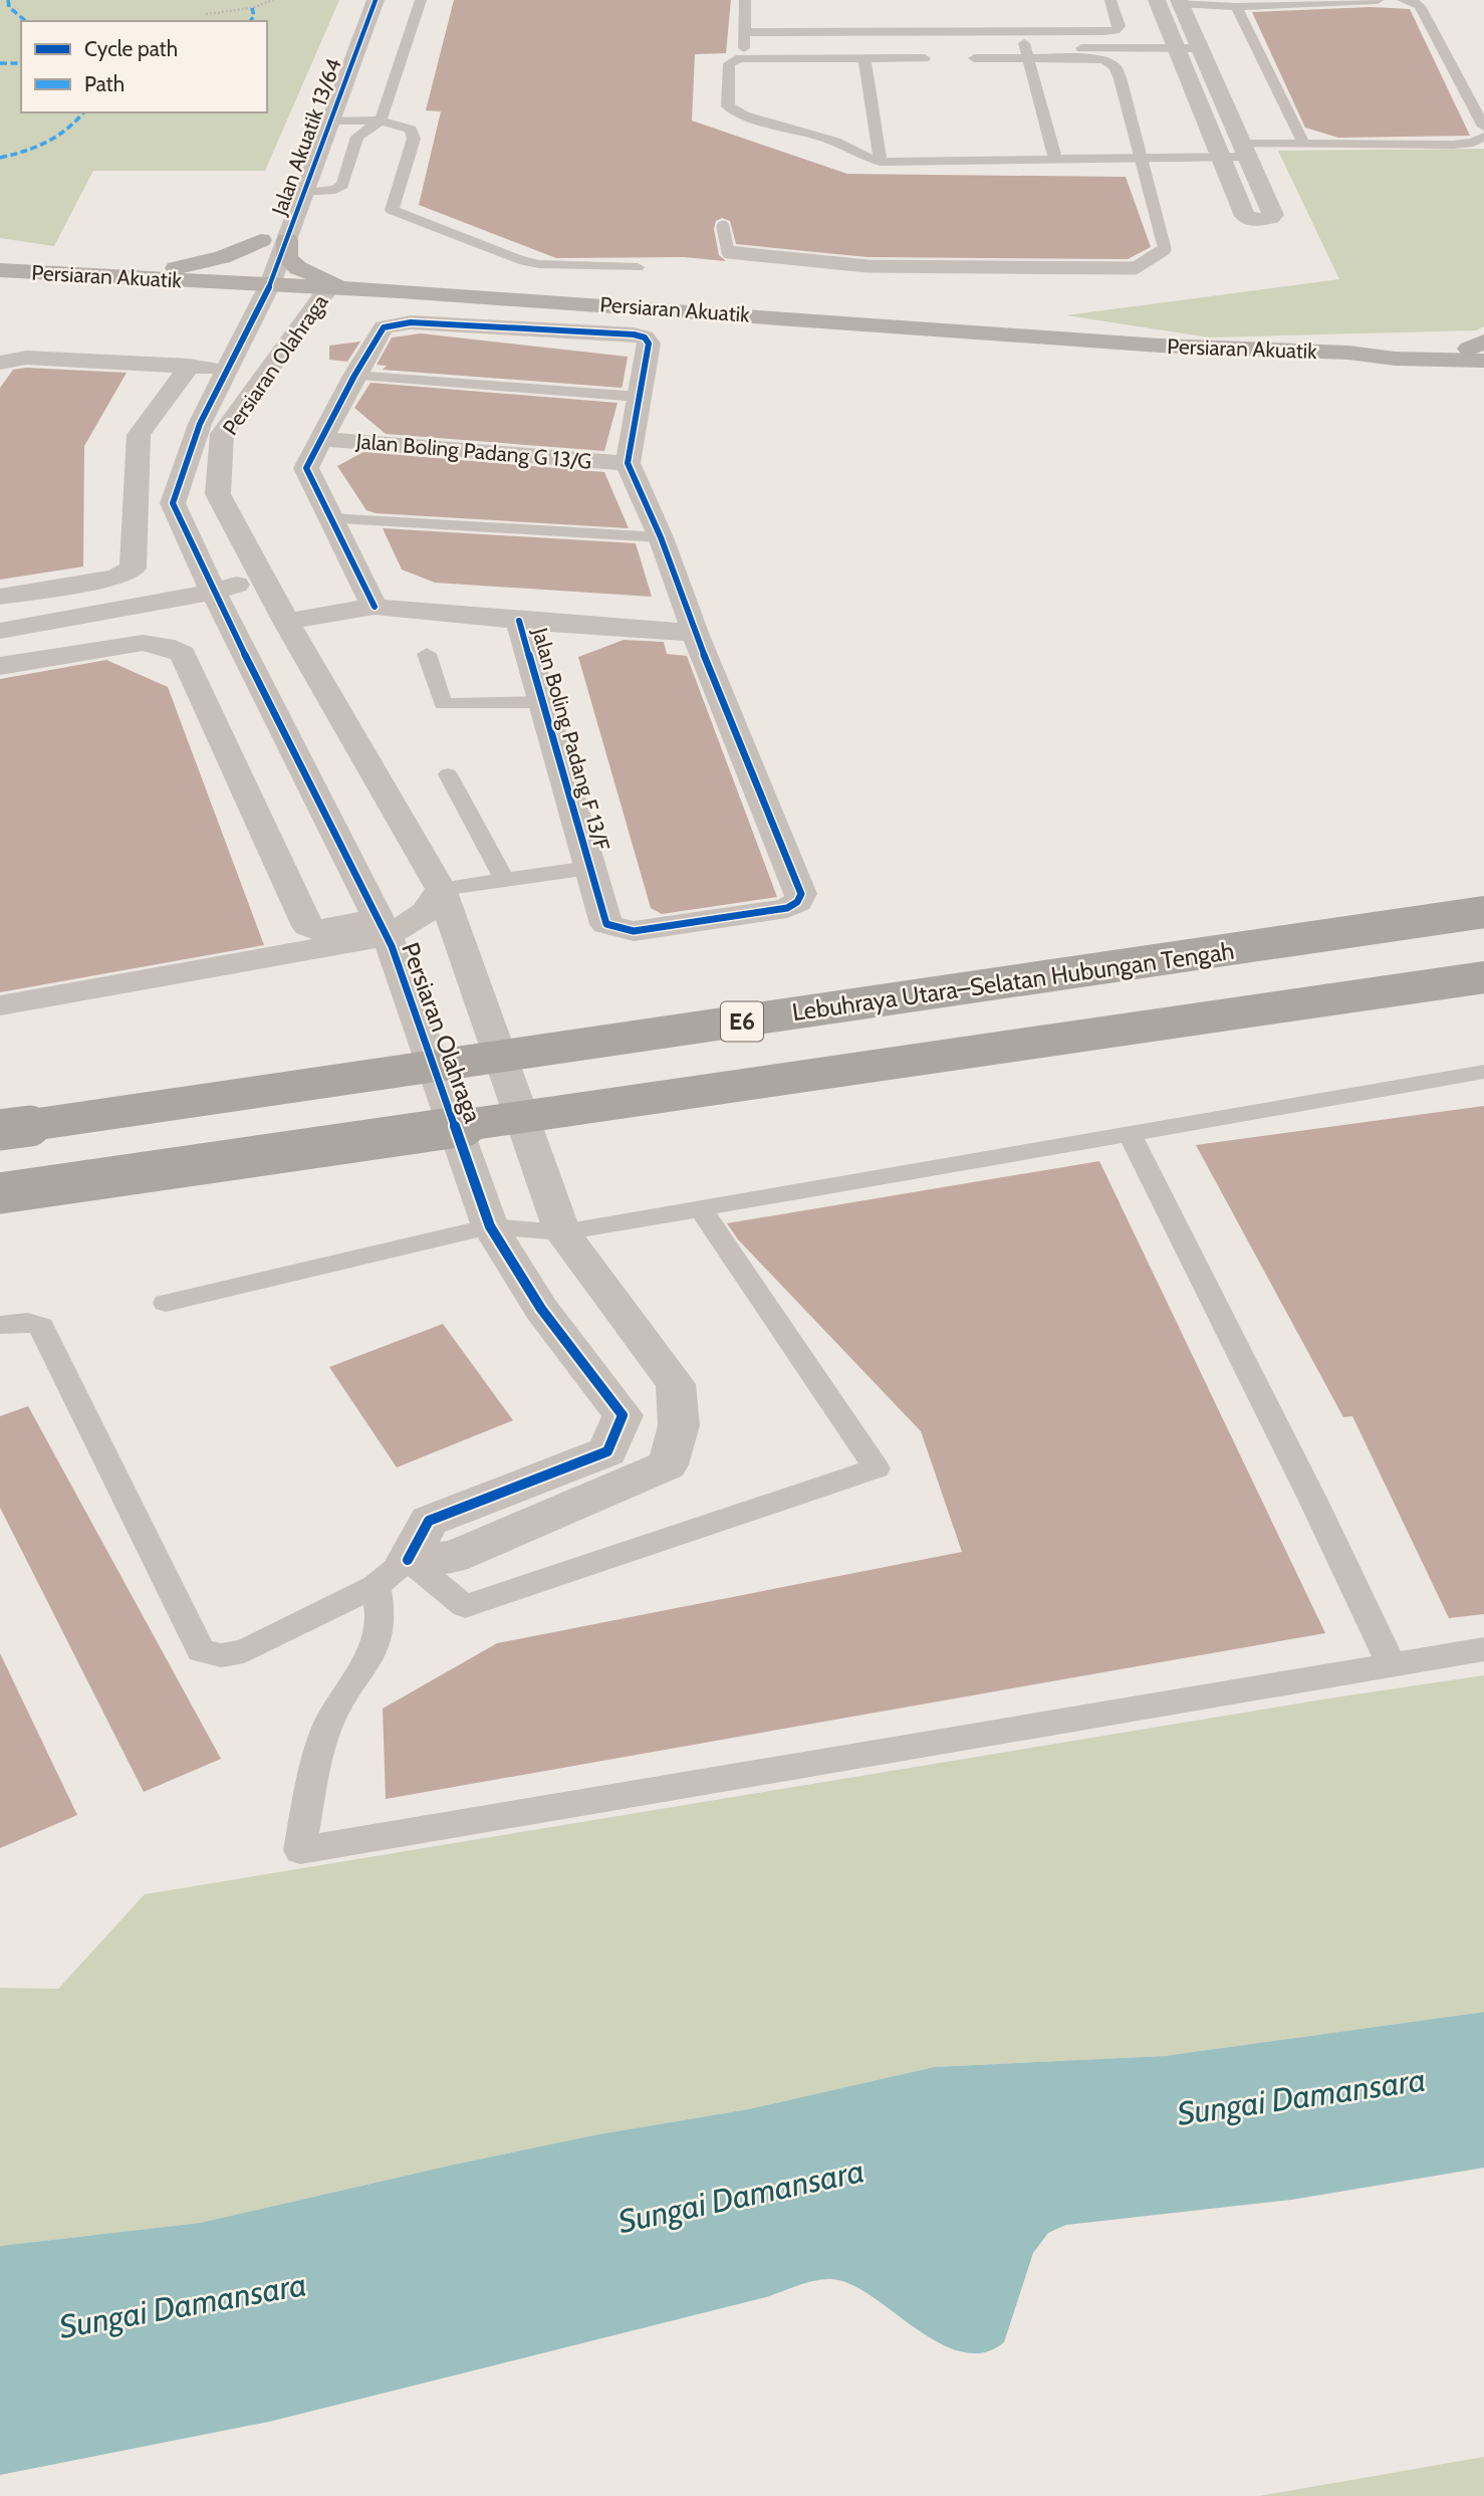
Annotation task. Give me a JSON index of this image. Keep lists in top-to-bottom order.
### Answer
{
  "streets": {
    "highway": ["Lebuhraya Utara–Selatan Hubungan Tengah", "E6"],
    "street": [
      "Jalan Akuatik 13/64",
      "Persiaran Akuatik",
      "Persiaran Olahraga",
      "Jalan Boling Padang G 13/G",
      "Jalan Boling Padang F 13/F"
    ]
  },
  "crossings": [
    ["Jalan Akuatik 13/64", "Persiaran Akuatik"],
    ["Jalan Akuatik 13/64", "Persiaran Olahraga"],
    ["Persiaran Akuatik", "Persiaran Olahraga"]
  ],
  "water": ["Sungai Damansara"],
  "legend": ["Cycle path", "Path"]
}
